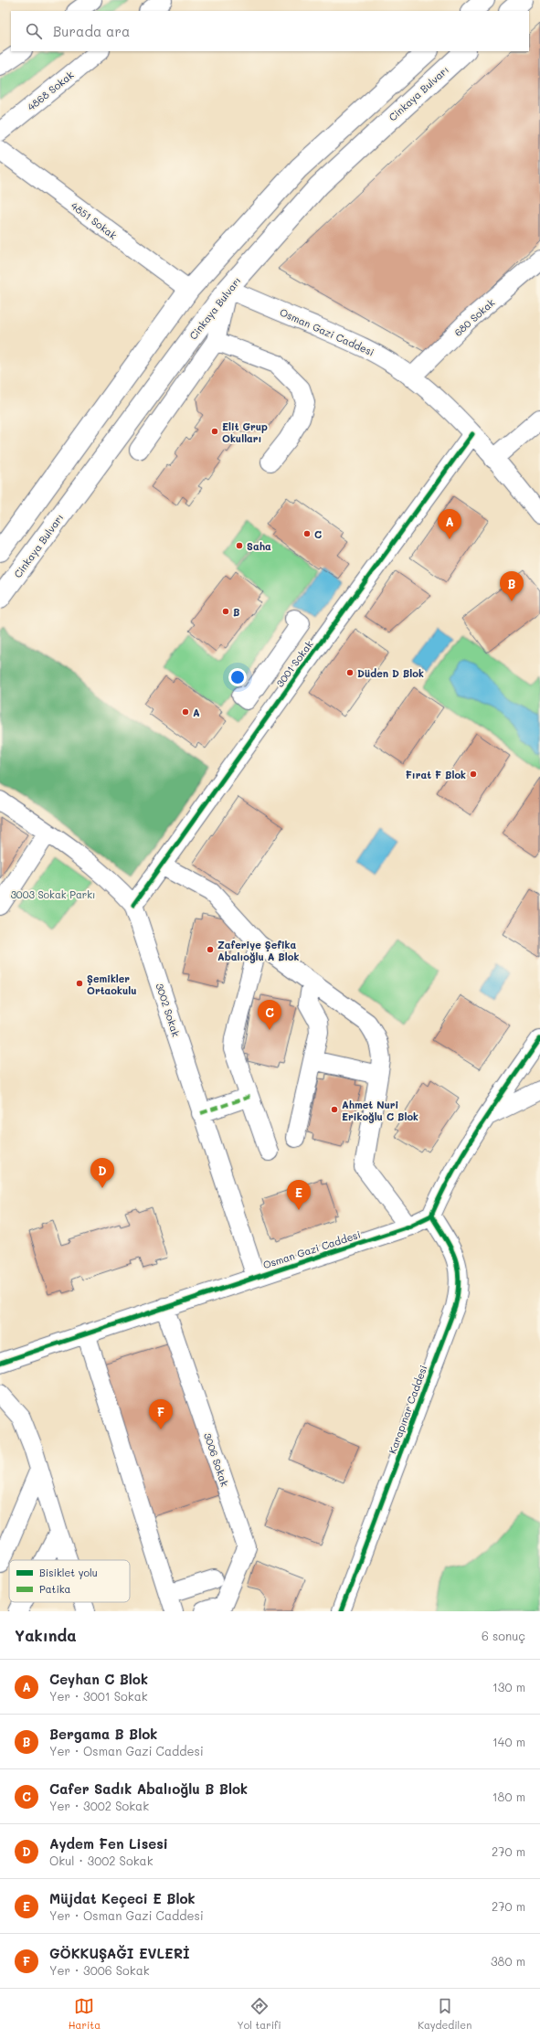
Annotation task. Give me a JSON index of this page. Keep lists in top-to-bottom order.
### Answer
{
  "streets": {
    "main road": ["Cinkaya Bulvarı"],
    "street": [
      "4868 Sokak",
      "4851 Sokak",
      "680 Sokak",
      "Osman Gazi Caddesi",
      "3001 Sokak",
      "3002 Sokak",
      "Karapınar Caddesi",
      "3006 Sokak"
    ]
  },
  "crossings": [
    ["Cinkaya Bulvarı", "Osman Gazi Caddesi"],
    ["680 Sokak", "Osman Gazi Caddesi"],
    ["Osman Gazi Caddesi", "3001 Sokak"],
    ["Osman Gazi Caddesi", "3002 Sokak"],
    ["Osman Gazi Caddesi", "Karapınar Caddesi"],
    ["Osman Gazi Caddesi", "3006 Sokak"],
    ["3001 Sokak", "3002 Sokak"]
  ],
  "parks": ["3003 Sokak Parkı"],
  "places": [
    "Elit Grup Okulları",
    "C",
    "Saha",
    "B",
    "Düden D Blok",
    "A",
    "Fırat F Blok",
    "Zaferiye Şefika Abalıoğlu A Blok",
    "Şemikler Ortaokulu",
    "Ahmet Nuri Erikoğlu C Blok"
  ],
  "legend": ["Bisiklet yolu", "Patika"],
  "page": {
    "search": "Burada ara",
    "pins": [
      "A",
      "B",
      "C",
      "D",
      "E",
      "F"
    ],
    "heading": ["Yakında", "6 sonuç"],
    "list": [
      {
        "mark": "A",
        "name": "Ceyhan C Blok",
        "note": "Yer · 3001 Sokak",
        "value": "130 m"
      },
      {
        "mark": "B",
        "name": "Bergama B Blok",
        "note": "Yer · Osman Gazi Caddesi",
        "value": "140 m"
      },
      {
        "mark": "C",
        "name": "Cafer Sadık Abalıoğlu B Blok",
        "note": "Yer · 3002 Sokak",
        "value": "180 m"
      },
      {
        "mark": "D",
        "name": "Aydem Fen Lisesi",
        "note": "Okul · 3002 Sokak",
        "value": "270 m"
      },
      {
        "mark": "E",
        "name": "Müjdat Keçeci E Blok",
        "note": "Yer · Osman Gazi Caddesi",
        "value": "270 m"
      },
      {
        "mark": "F",
        "name": "GÖKKUŞAĞI EVLERİ",
        "note": "Yer · 3006 Sokak",
        "value": "380 m"
      }
    ],
    "nav": ["Harita", "Yol tarifi", "Kaydedilen"]
  }
}
